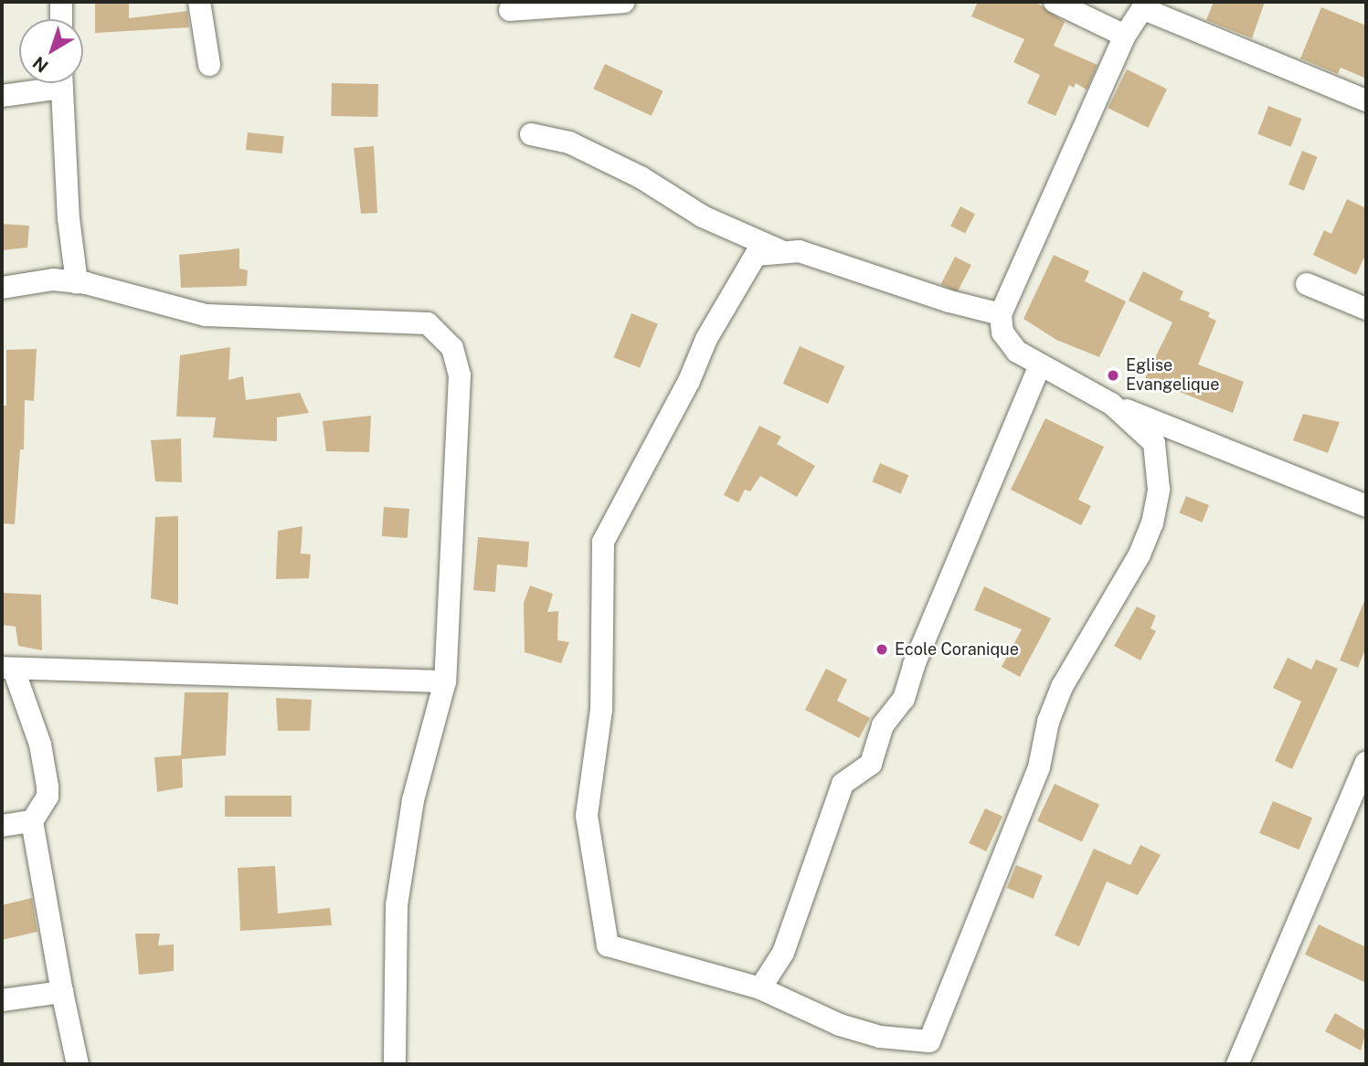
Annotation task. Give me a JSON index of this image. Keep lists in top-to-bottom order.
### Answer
{
  "places": ["Eglise Evangelique", "Ecole Coranique"],
  "north": "bottom left"
}
